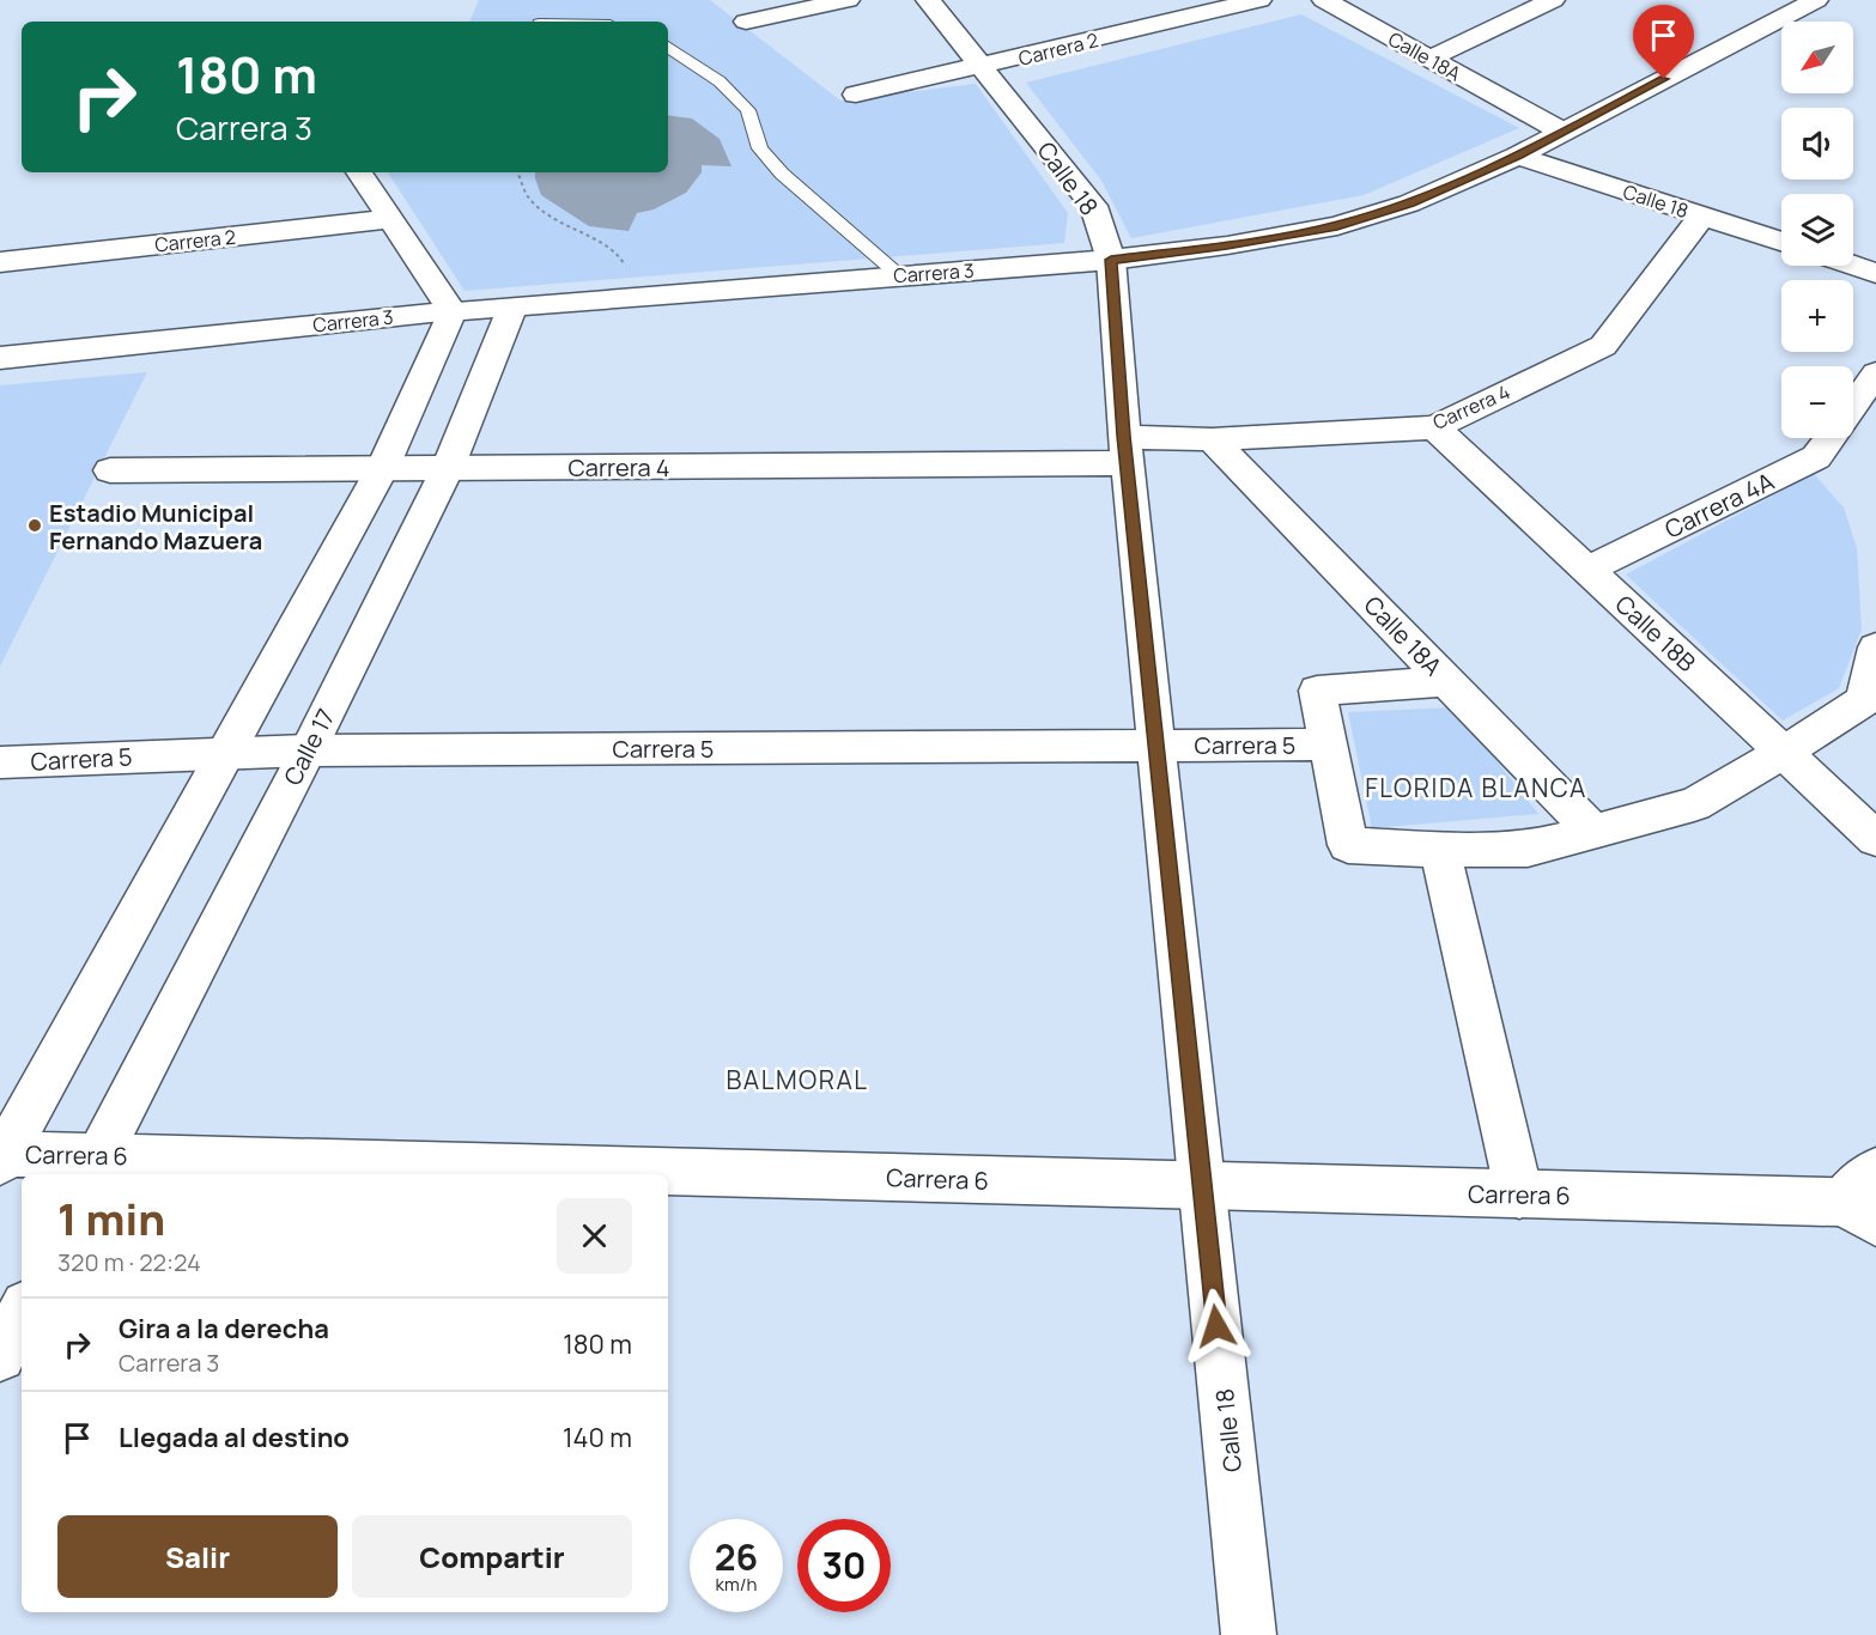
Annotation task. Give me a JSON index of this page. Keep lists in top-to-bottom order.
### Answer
{
  "streets": {
    "street": [
      "Carrera 2",
      "Calle 18A",
      "Calle 18",
      "Carrera 3",
      "Carrera 4",
      "Carrera 4A",
      "Calle 18B",
      "Carrera 5",
      "Calle 17",
      "Carrera 6"
    ]
  },
  "crossings": [
    ["Carrera 2", "Calle 18"],
    ["Calle 18A", "Carrera 3"],
    ["Calle 18A", "Carrera 4"],
    ["Calle 18", "Carrera 3"],
    ["Calle 18", "Carrera 4"],
    ["Calle 18", "Carrera 5"],
    ["Calle 18", "Carrera 6"],
    ["Carrera 3", "Calle 17"],
    ["Carrera 4", "Calle 18B"],
    ["Carrera 4", "Calle 17"],
    ["Carrera 4A", "Calle 18B"],
    ["Carrera 5", "Calle 17"],
    ["Calle 17", "Carrera 6"]
  ],
  "districts": ["FLORIDA BLANCA", "BALMORAL"],
  "places": ["Estadio Municipal Fernando Mazuera"],
  "north": "bottom left",
  "page": {
    "map_buttons": ["+", "−"],
    "turn": ["180 m", "Carrera 3"],
    "heading": ["1 min", "320 m · 22:24"],
    "list": [
      {
        "name": "Gira a la derecha",
        "note": "Carrera 3",
        "value": "180 m"
      },
      {
        "name": "Llegada al destino",
        "value": "140 m"
      }
    ],
    "buttons": ["Salir", "Compartir"],
    "speed": "26 km/h",
    "limit": "30"
  }
}
